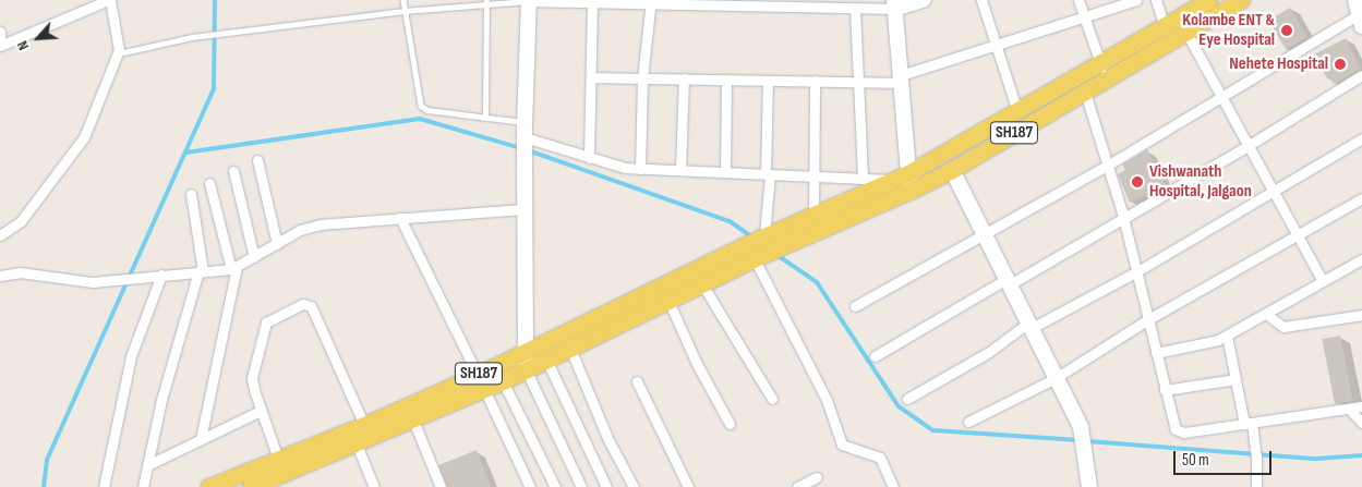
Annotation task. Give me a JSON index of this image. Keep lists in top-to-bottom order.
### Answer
{
  "streets": {
    "main road": ["SH187"]
  },
  "places": ["Kolambe ENT & Eye Hospital", "Nehete Hospital", "Vishwanath Hospital, Jalgaon"],
  "scale_bar": "50 m",
  "north": "bottom left"
}
